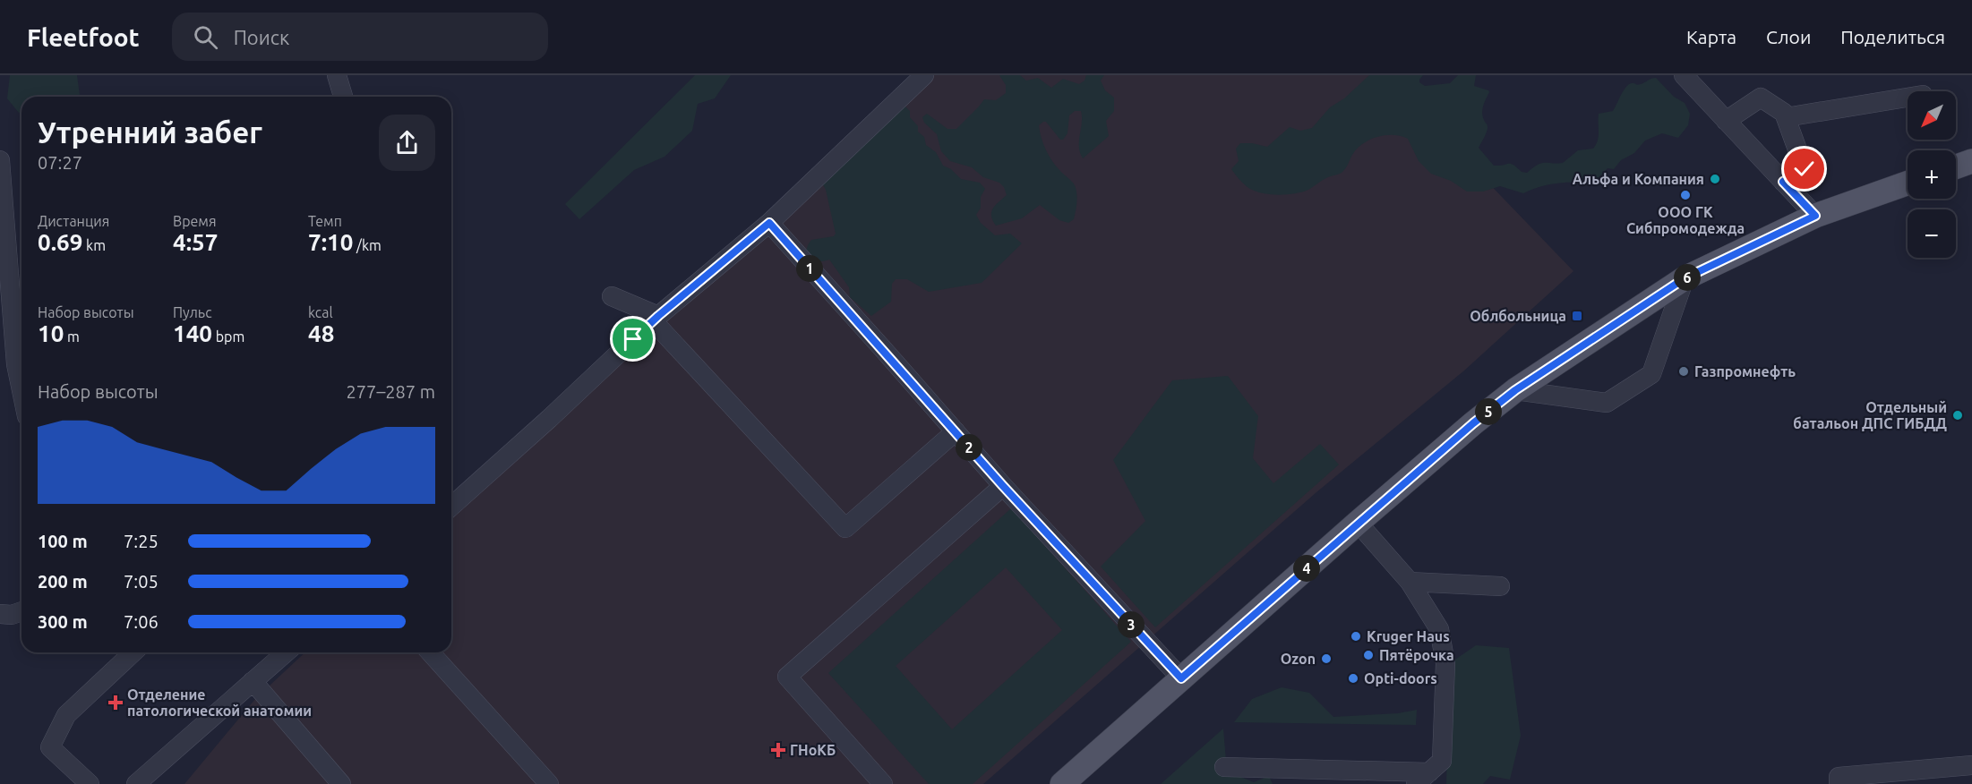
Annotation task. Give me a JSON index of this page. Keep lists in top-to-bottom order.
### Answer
{
  "places": {
    "other": [
      "Альфа и Компания",
      "ООО ГК Сибпромодежда",
      "Газпромнефть",
      "Отдельный батальон ДПС ГИБДД",
      "Kruger Haus",
      "Пятёрочка",
      "Ozon",
      "Opti-doors"
    ],
    "transit": ["Облбольница"],
    "health": ["Отделение патологической анатомии", "ГНоКБ"]
  },
  "north": "bottom left",
  "page": {
    "header": "Fleetfoot",
    "search": "Поиск",
    "nav": ["Карта", "Слои", "Поделиться"],
    "map_buttons": ["+", "−"],
    "heading": ["Утренний забег", "07:27"],
    "stats": [
      ["Дистанция", "0.69 km"],
      ["Время", "4:57"],
      ["Темп", "7:10 /km"],
      ["Набор высоты", "10 m"],
      ["Пульс", "140 bpm"],
      ["kcal", "48"]
    ],
    "pins": [
      "1",
      "6",
      "5",
      "2",
      "4",
      "3"
    ],
    "chart": ["Набор высоты", "277–287 m"],
    "list": [
      {
        "name": "100 m",
        "note": "7:25"
      },
      {
        "name": "200 m",
        "note": "7:05"
      },
      {
        "name": "300 m",
        "note": "7:06"
      }
    ]
  }
}
